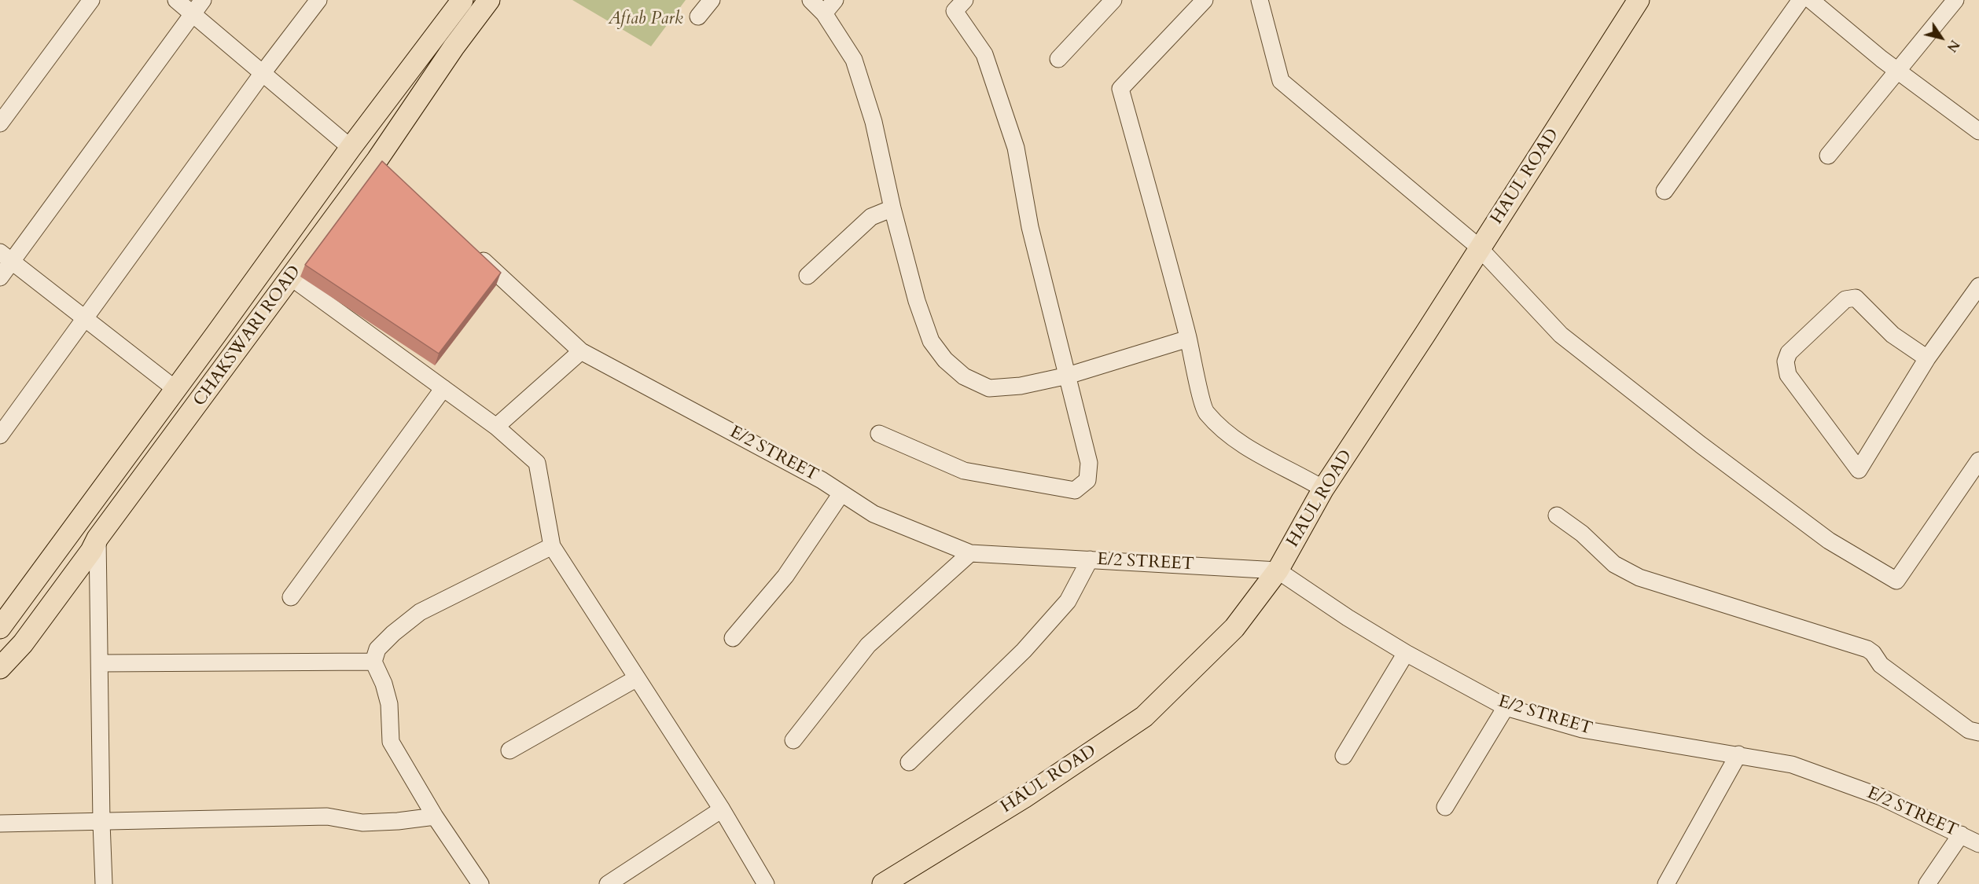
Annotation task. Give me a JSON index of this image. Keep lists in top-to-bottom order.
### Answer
{
  "streets": {
    "main road": ["HAUL ROAD", "CHAKSWARI ROAD"],
    "street": ["E/2 STREET"]
  },
  "crossings": [
    ["HAUL ROAD", "E/2 STREET"]
  ],
  "parks": ["Aftab Park"],
  "north": "bottom right"
}
